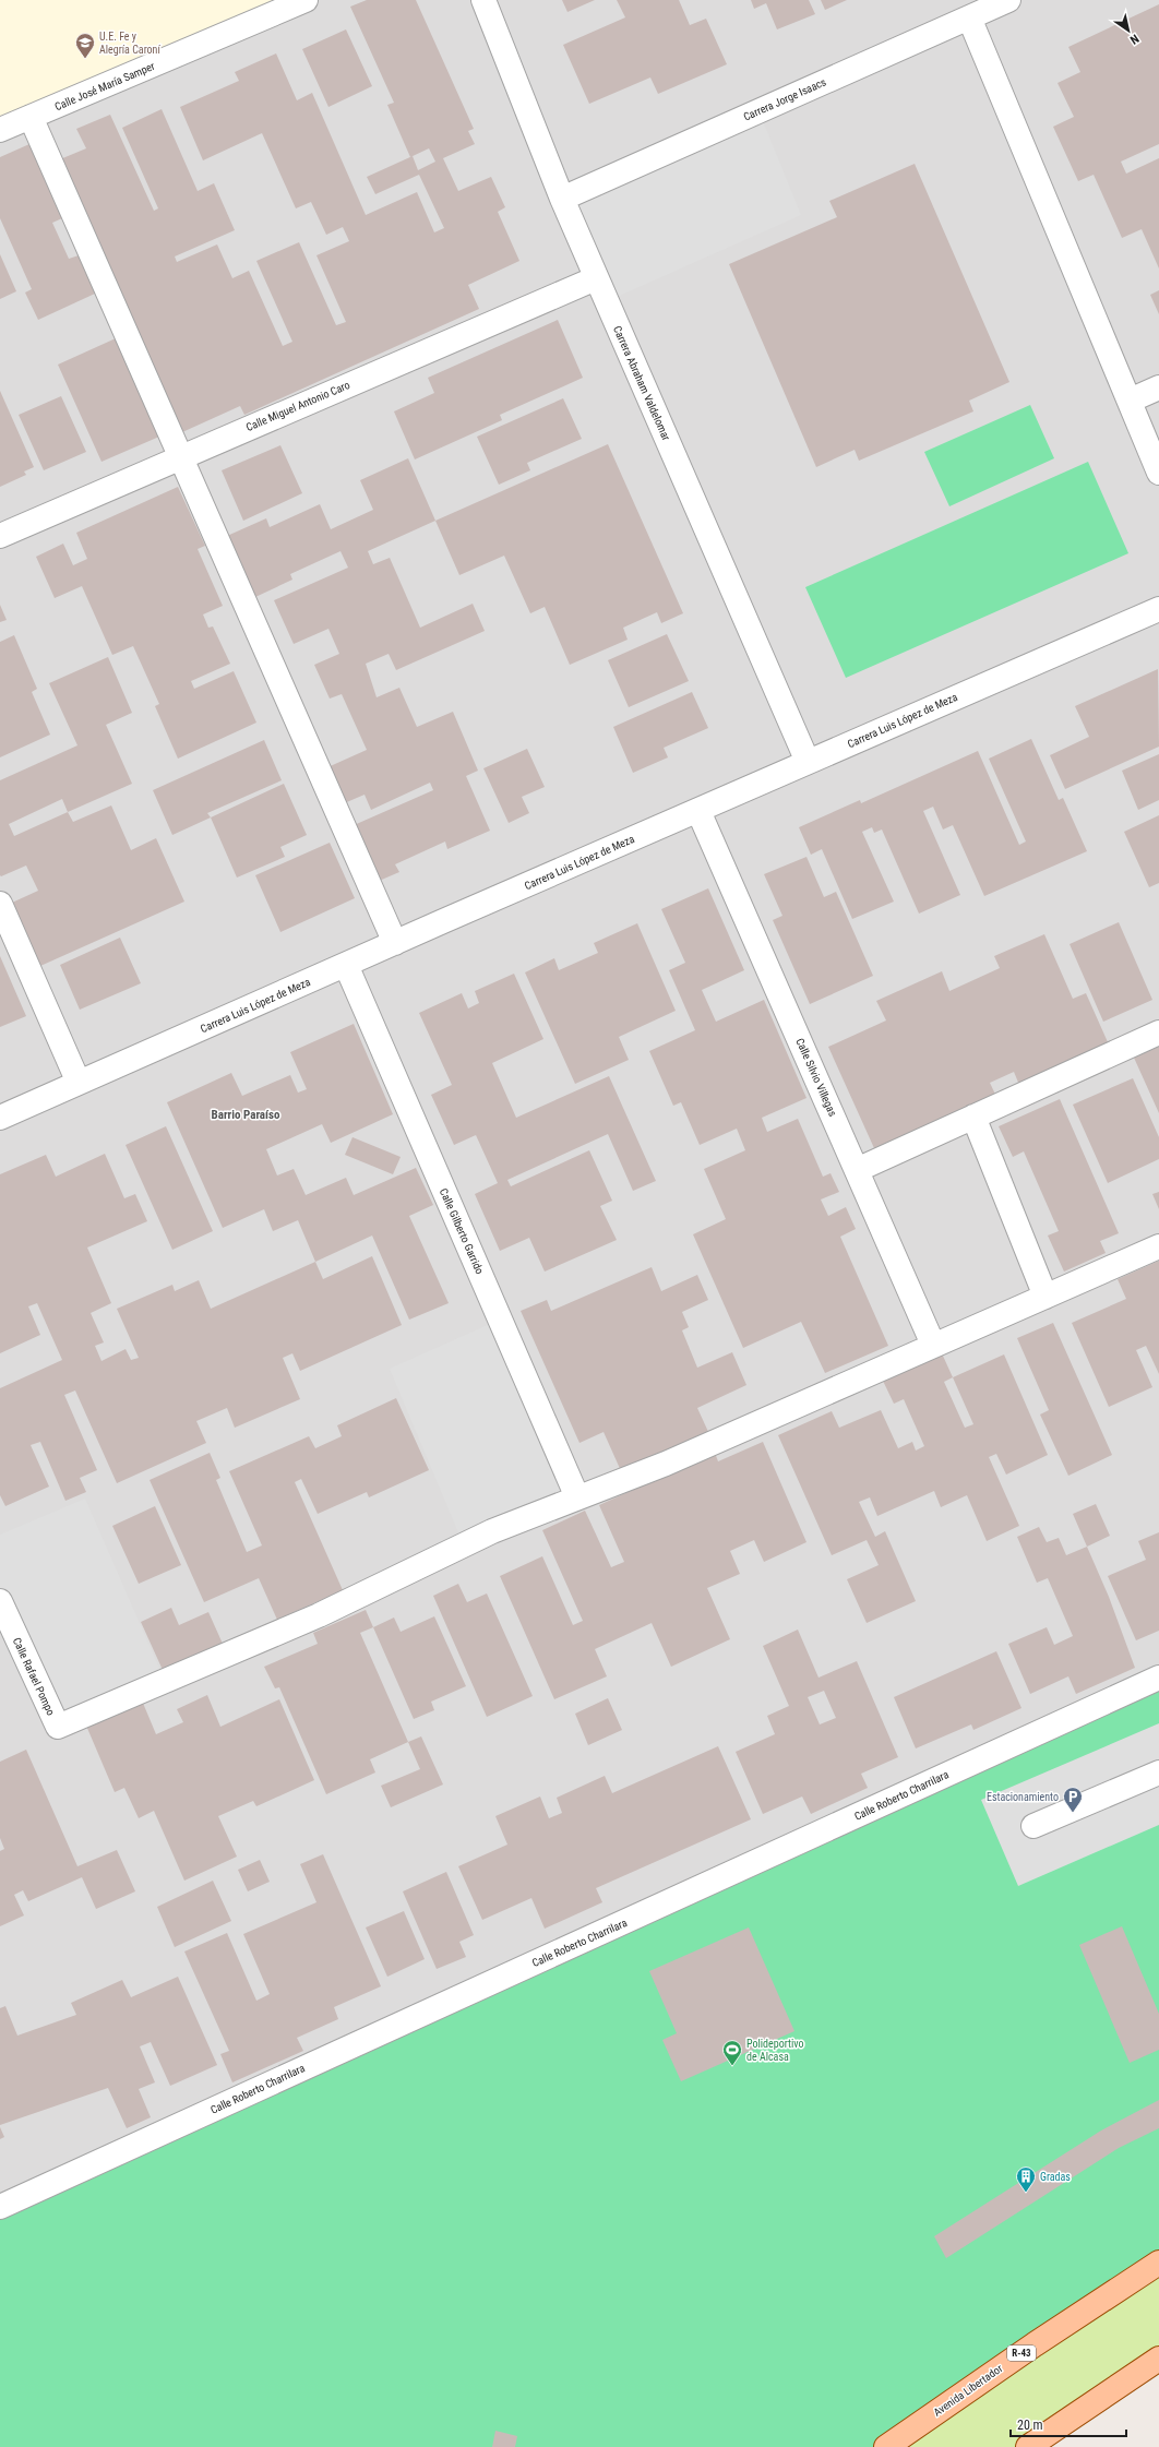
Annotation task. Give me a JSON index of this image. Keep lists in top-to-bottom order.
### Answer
{
  "streets": {
    "main road": ["R-43", "Avenida Libertador"],
    "street": [
      "Calle José María Samper",
      "Carrera Jorge Isaacs",
      "Carrera Abraham Valdelomar",
      "Calle Miguel Antonio Caro",
      "Carrera Luis López de Meza",
      "Calle Silvio Villegas",
      "Calle Gilberto Garrido",
      "Calle Rafael Pompo",
      "Calle Roberto Charrilara"
    ]
  },
  "crossings": [
    ["Carrera Jorge Isaacs", "Carrera Abraham Valdelomar"],
    ["Carrera Abraham Valdelomar", "Calle Miguel Antonio Caro"],
    ["Carrera Abraham Valdelomar", "Carrera Luis López de Meza"],
    ["Carrera Luis López de Meza", "Calle Silvio Villegas"],
    ["Carrera Luis López de Meza", "Calle Gilberto Garrido"],
    ["Calle Gilberto Garrido", "Calle Rafael Pompo"]
  ],
  "districts": ["Barrio Paraíso"],
  "places": {
    "school or university": ["U.E. Fe y Alegría Caroní"],
    "parking": ["Estacionamiento"],
    "sports": ["Polideportivo de Alcasa"],
    "building": ["Gradas"]
  },
  "scale_bar": "20 m",
  "north": "bottom right"
}
